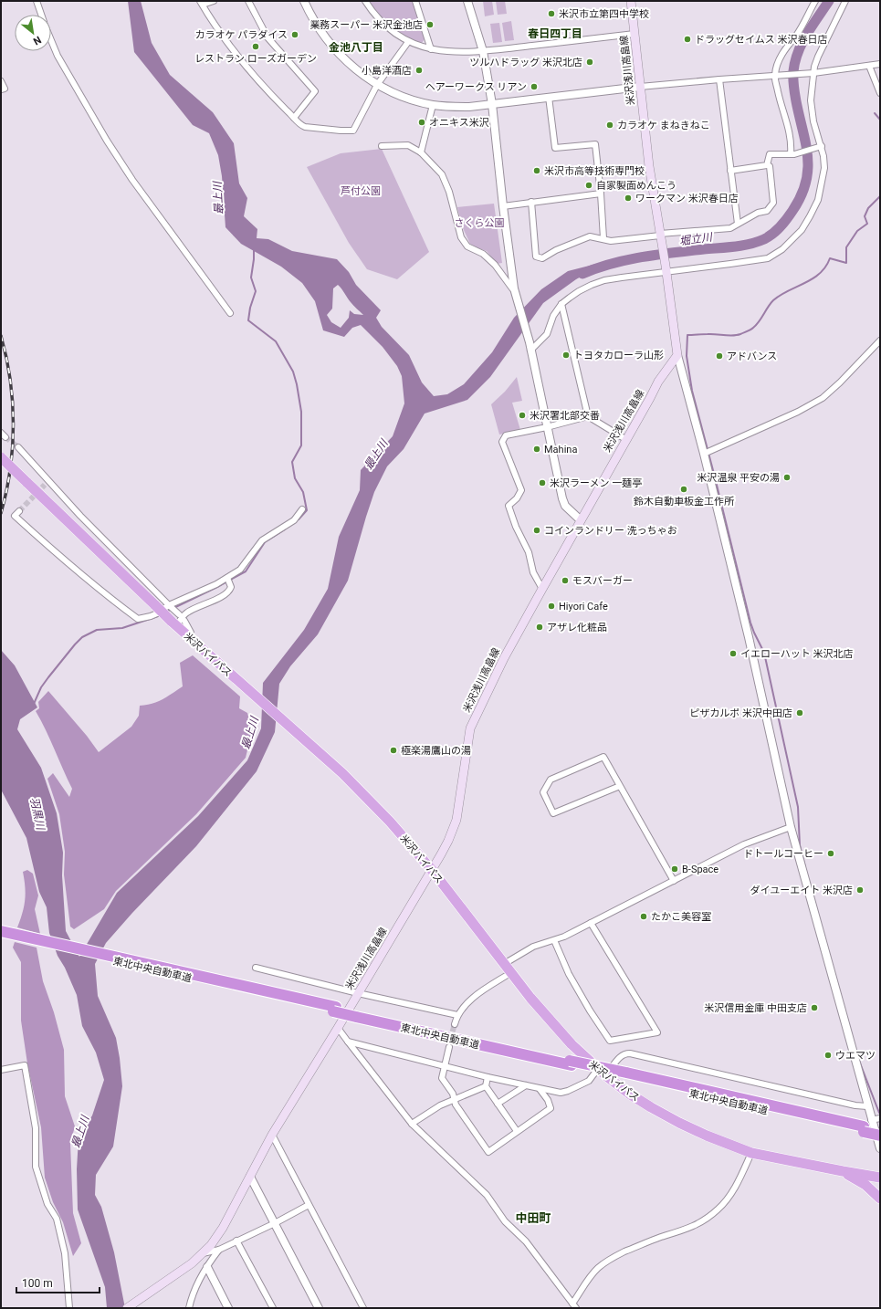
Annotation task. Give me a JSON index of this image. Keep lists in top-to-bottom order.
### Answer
{
  "streets": {
    "highway": ["米沢バイパス", "東北中央自動車道"],
    "main road": ["米沢浅川高畠線"]
  },
  "crossings": [
    ["米沢浅川高畠線", "米沢バイパス"]
  ],
  "districts": ["春日四丁目", "金池八丁目", "中田町"],
  "water": ["最上川", "堀立川", "羽黒川"],
  "parks": ["芦付公園", "さくら公園"],
  "places": [
    "米沢市立第四中学校",
    "業務スーパー 米沢金池店",
    "カラオケ パラダイス",
    "ドラッグセイムス 米沢春日店",
    "レストラン ローズガーデン",
    "ツルハドラッグ 米沢北店",
    "小島洋酒店",
    "ヘアーワークス リアン",
    "オニキス米沢",
    "カラオケ まねきねこ",
    "米沢市高等技術専門校",
    "自家製面めんこう",
    "ワークマン 米沢春日店",
    "トヨタカローラ山形",
    "アドバンス",
    "米沢署北部交番",
    "Mahina",
    "米沢温泉 平安の湯",
    "米沢ラーメン 一麺亭",
    "鈴木自動車板金工作所",
    "コインランドリー 洗っちゃお",
    "モスバーガー",
    "Hiyori Cafe",
    "アザレ化粧品",
    "イエローハット 米沢北店",
    "ピザカルポ 米沢中田店",
    "極楽湯鷹山の湯",
    "ドトールコーヒー",
    "B-Space",
    "ダイユーエイト 米沢店",
    "たかこ美容室",
    "米沢信用金庫 中田支店",
    "ウエマツ"
  ],
  "scale_bar": "100 m",
  "north": "bottom right"
}
